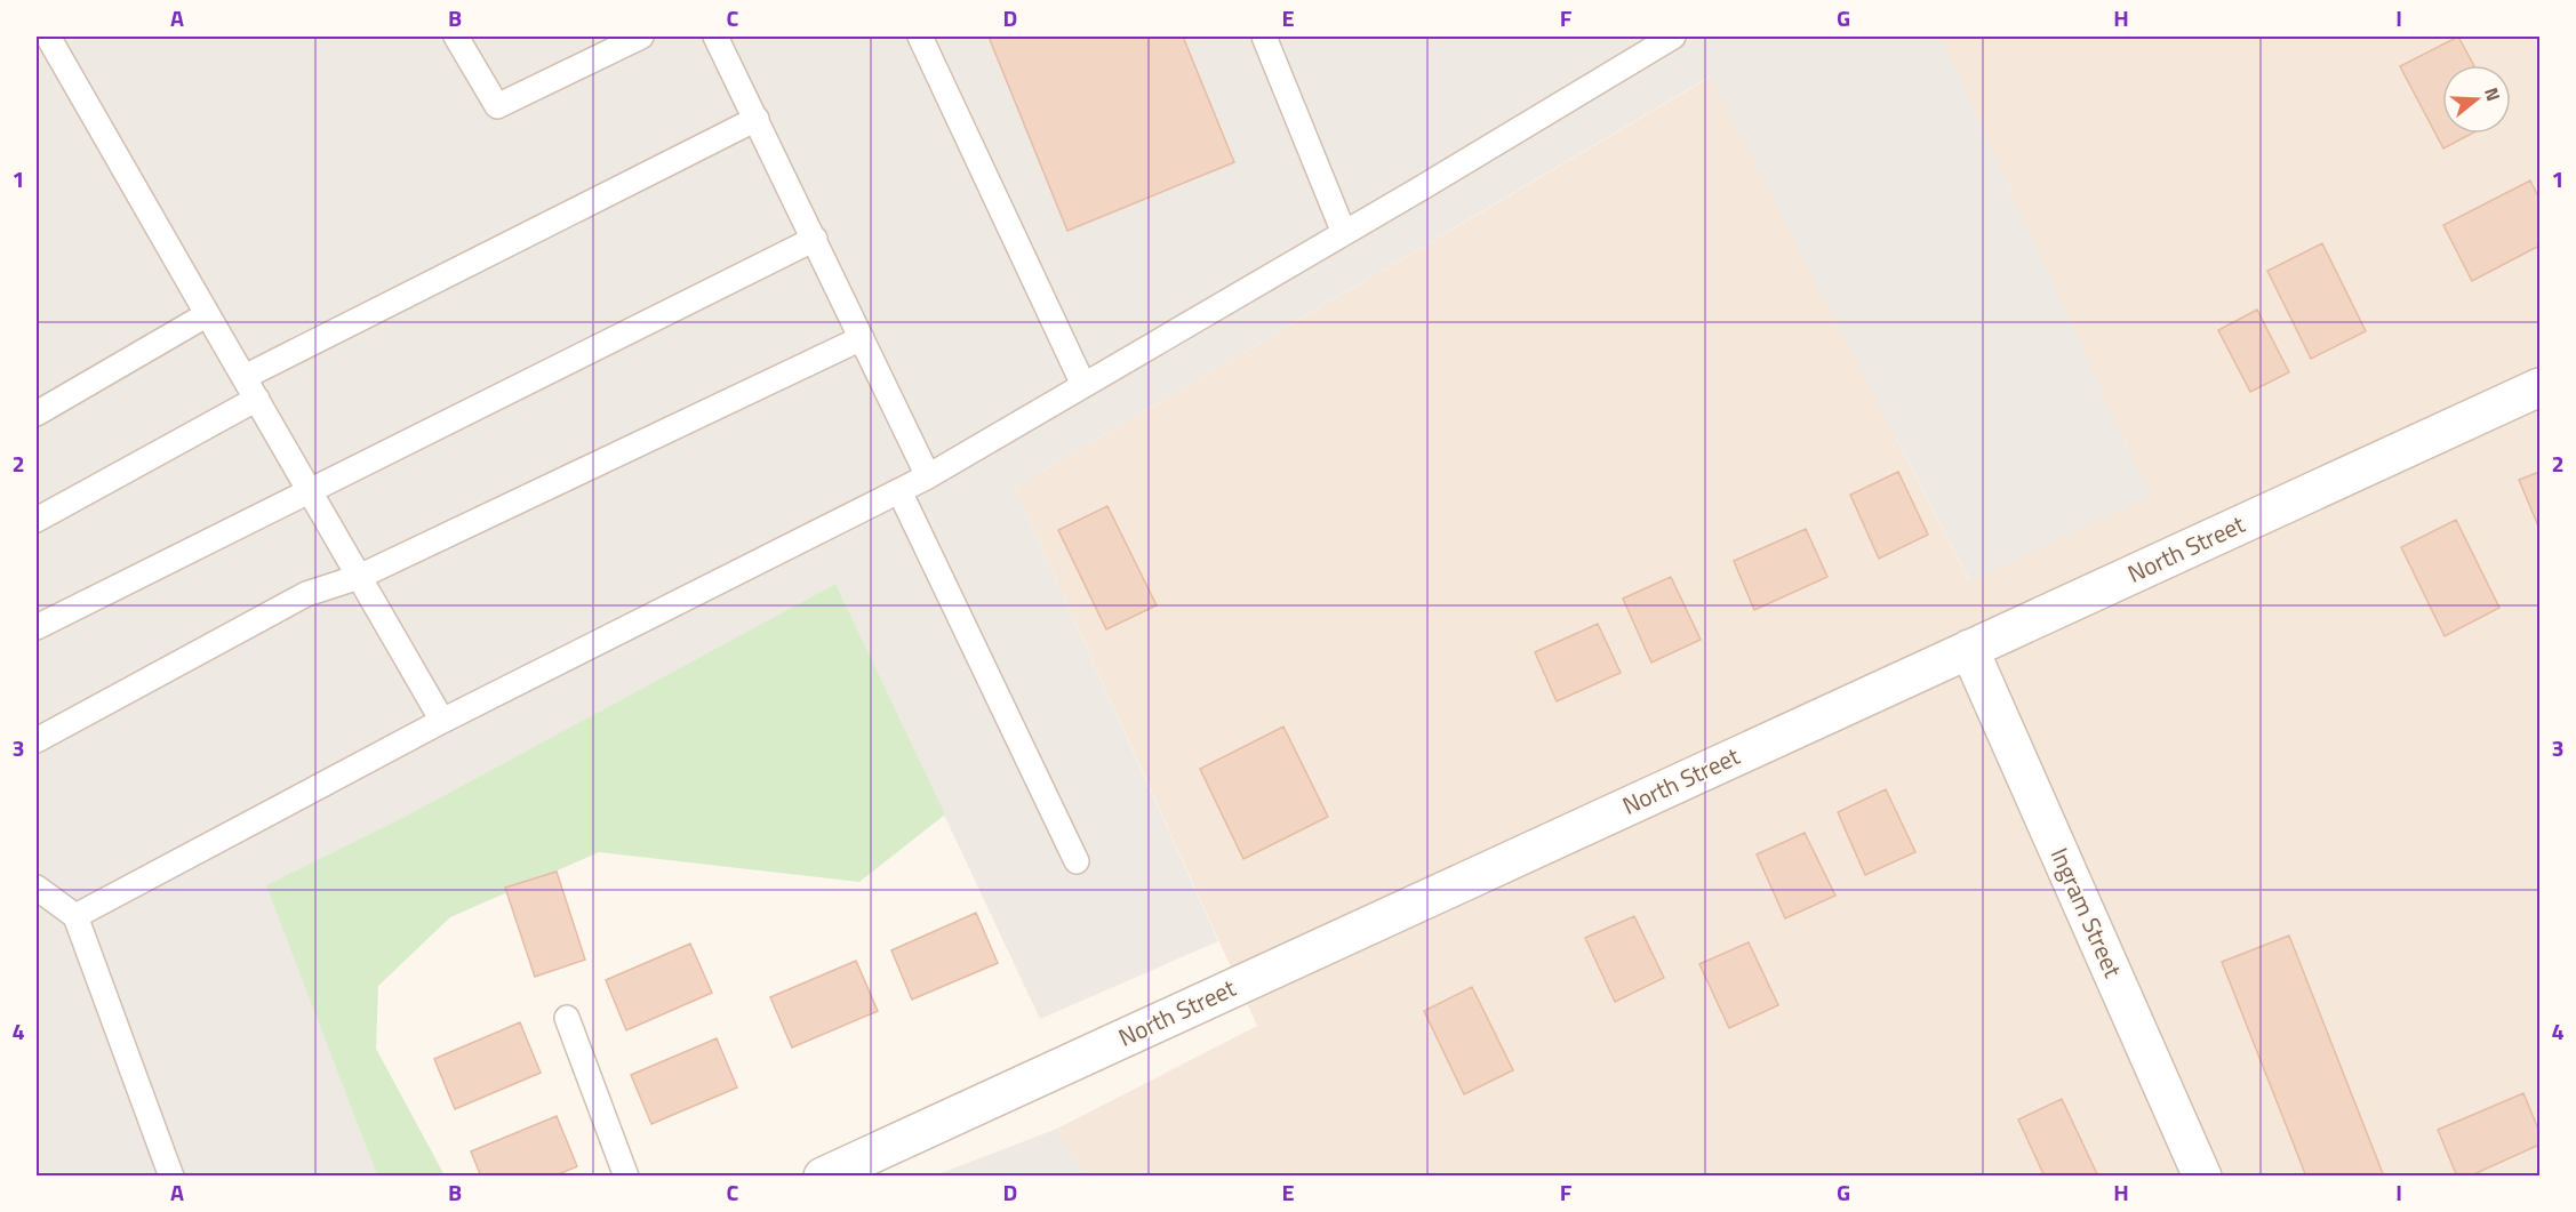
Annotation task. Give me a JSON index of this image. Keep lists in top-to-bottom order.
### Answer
{
  "streets": {
    "street": ["North Street", "Ingram Street"]
  },
  "crossings": [
    ["North Street", "Ingram Street"]
  ],
  "north": "right",
  "grid": {
    "columns": [
      "A",
      "B",
      "C",
      "D",
      "E",
      "F",
      "G",
      "H",
      "I"
    ],
    "rows": [
      "1",
      "2",
      "3",
      "4"
    ]
  }
}
